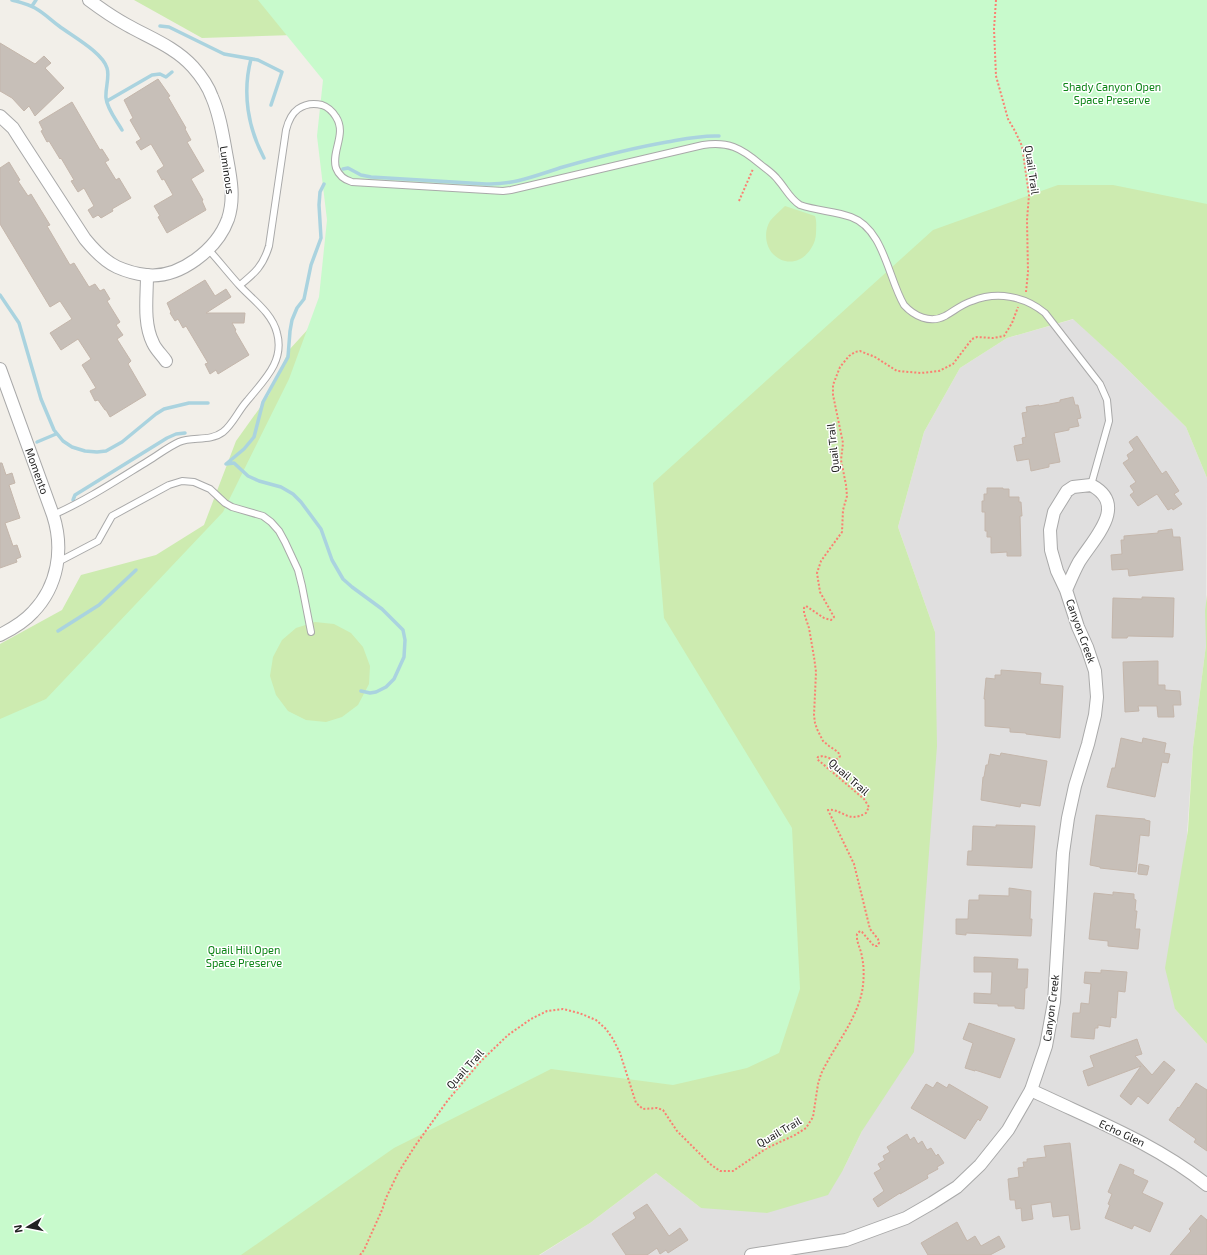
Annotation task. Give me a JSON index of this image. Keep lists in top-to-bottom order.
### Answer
{
  "streets": {
    "street": [
      "Luminous",
      "Momento",
      "Canyon Creek",
      "Echo Glen"
    ],
    "path": ["Quail Trail"]
  },
  "crossings": [
    ["Canyon Creek", "Echo Glen"]
  ],
  "parks": ["Shady Canyon Open Space Preserve", "Quail Hill Open Space Preserve"],
  "north": "left"
}
